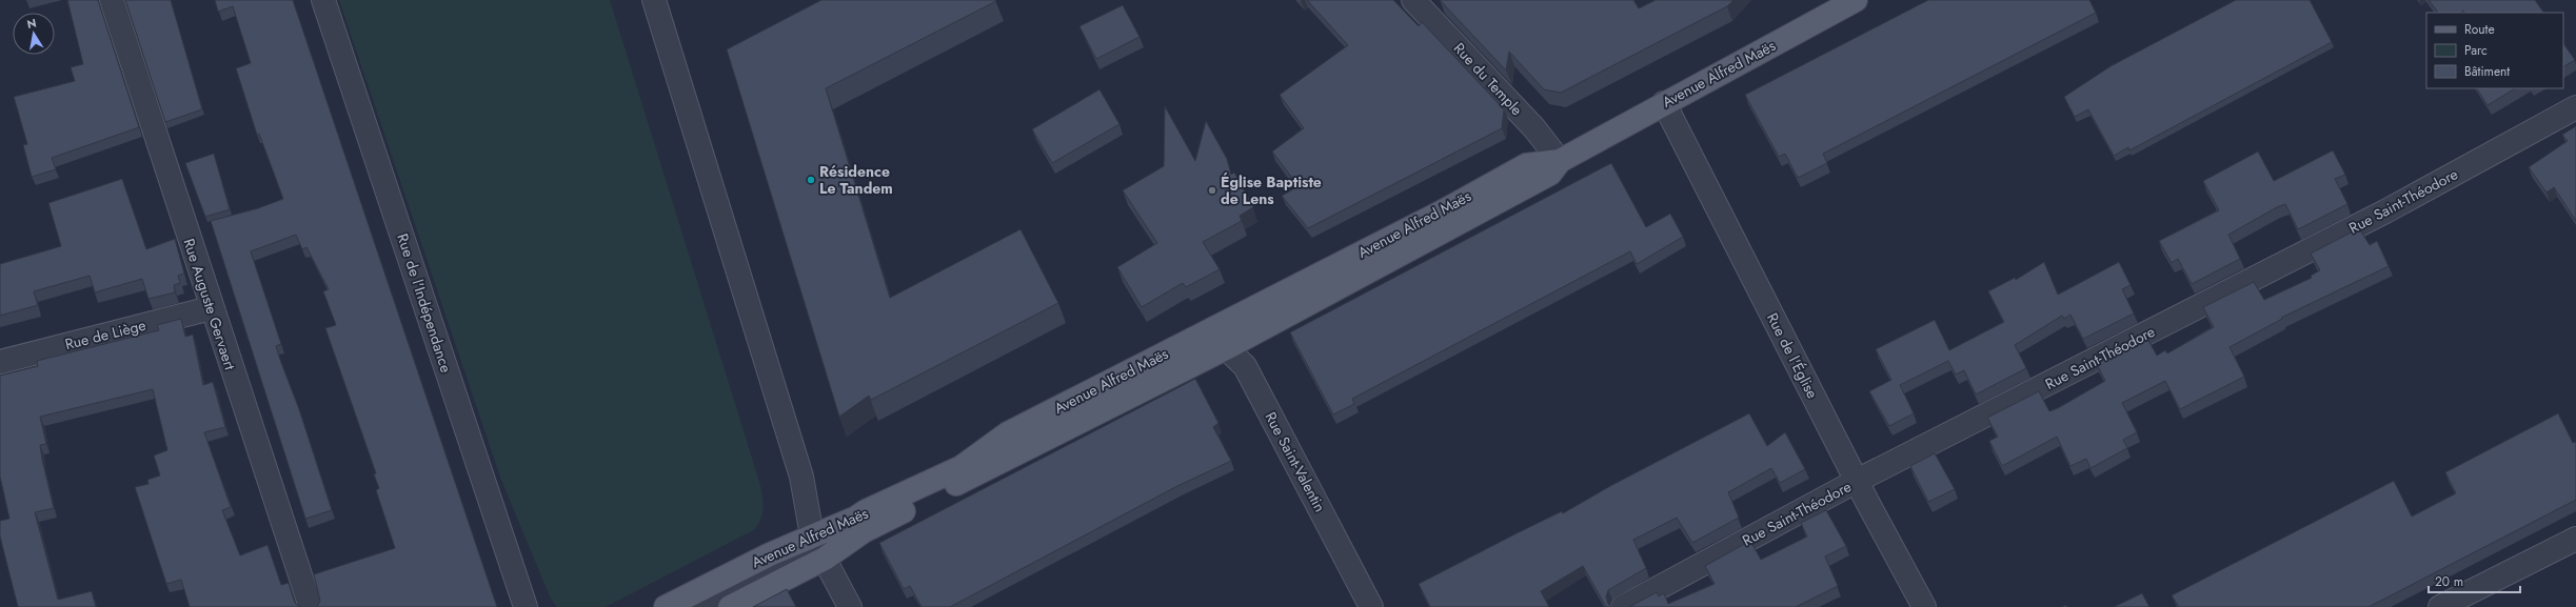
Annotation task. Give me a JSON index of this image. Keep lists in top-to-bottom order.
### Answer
{
  "streets": {
    "main road": ["Avenue Alfred Maës"],
    "street": [
      "Rue du Temple",
      "Rue Saint-Théodore",
      "Rue de l'Indépendance",
      "Rue Auguste Gervaert",
      "Rue de Liège",
      "Rue de l'Église",
      "Rue Saint-Valentin"
    ]
  },
  "crossings": [
    ["Avenue Alfred Maës", "Rue du Temple"],
    ["Avenue Alfred Maës", "Rue de l'Église"],
    ["Avenue Alfred Maës", "Rue Saint-Valentin"],
    ["Rue Saint-Théodore", "Rue de l'Église"],
    ["Rue Auguste Gervaert", "Rue de Liège"]
  ],
  "places": ["Résidence Le Tandem", "Église Baptiste de Lens"],
  "legend": ["Route", "Parc", "Bâtiment"],
  "scale_bar": "20 m",
  "north": "top"
}
